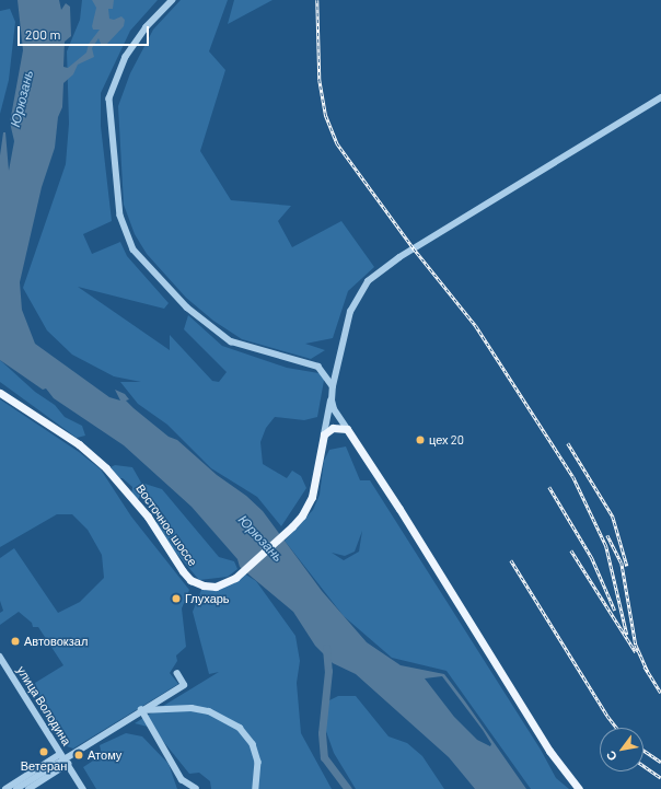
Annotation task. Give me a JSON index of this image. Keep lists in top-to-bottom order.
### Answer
{
  "streets": {
    "main road": ["Восточное шоссе"],
    "street": ["улица Володина"]
  },
  "water": ["Юрюзань"],
  "places": [
    "цех 20",
    "Глухарь",
    "Автовокзал",
    "Ветеран",
    "Атому"
  ],
  "scale_bar": "200 m",
  "north": "bottom left"
}
